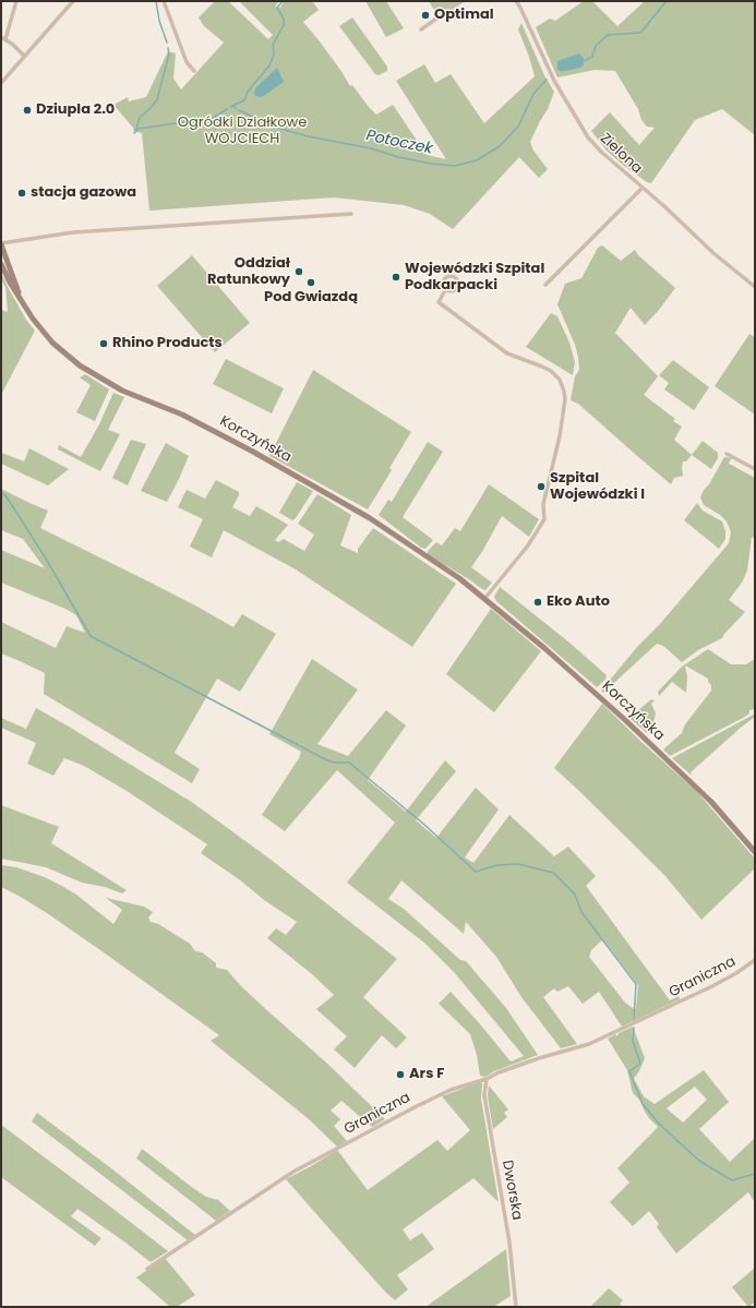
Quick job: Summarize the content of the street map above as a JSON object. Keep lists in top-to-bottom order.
{
  "streets": {
    "main road": ["Korczyńska"],
    "street": ["Zielona", "Graniczna", "Dworska"]
  },
  "crossings": [
    ["Graniczna", "Dworska"]
  ],
  "water": ["Potoczek"],
  "parks": ["Ogródki Działkowe WOJCIECH"],
  "places": [
    "Optimal",
    "Dziupla 2.0",
    "stacja gazowa",
    "Oddział Ratunkowy",
    "Wojewódzki Szpital Podkarpacki",
    "Pod Gwiazdą",
    "Rhino Products",
    "Szpital Wojewódzki I",
    "Eko Auto",
    "Ars F"
  ]
}
